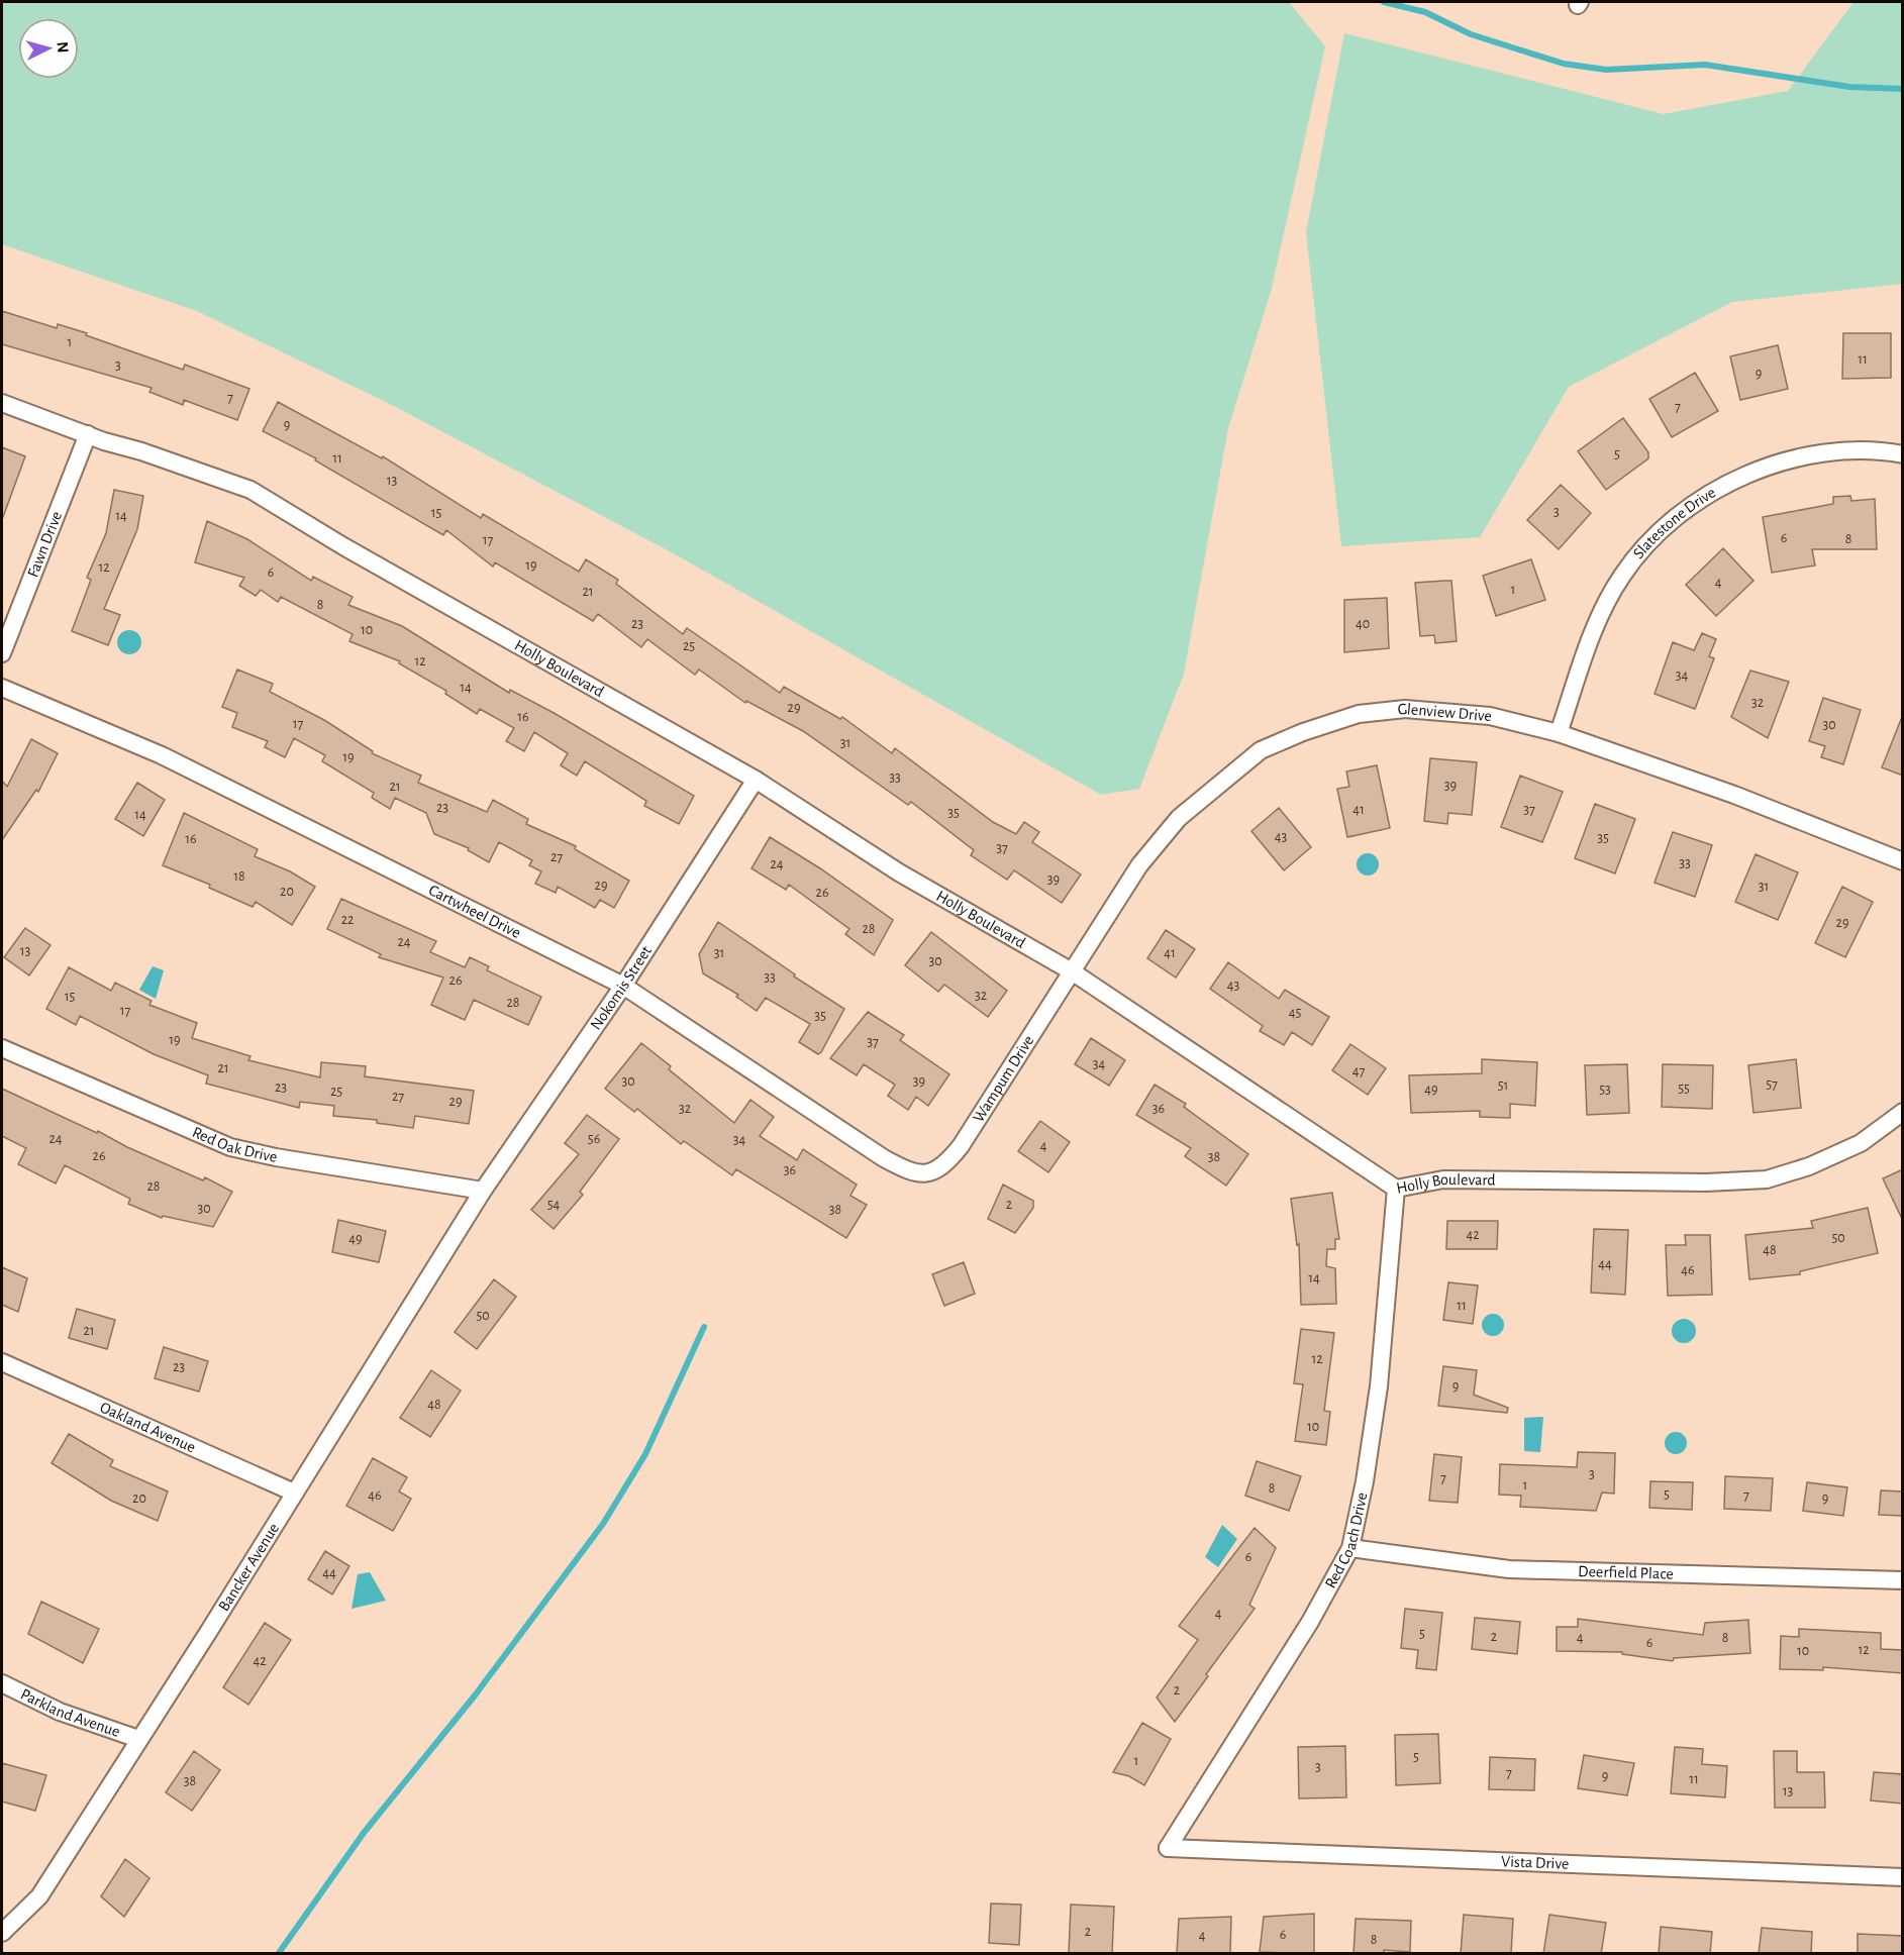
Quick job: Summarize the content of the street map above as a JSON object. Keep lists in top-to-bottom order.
{
  "streets": {
    "street": [
      "Slatestone Drive",
      "Fawn Drive",
      "Holly Boulevard",
      "Glenview Drive",
      "Cartwheel Drive",
      "Nokomis Street",
      "Wampum Drive",
      "Red Oak Drive",
      "Oakland Avenue",
      "Red Coach Drive",
      "Bancker Avenue",
      "Deerfield Place",
      "Parkland Avenue",
      "Vista Drive"
    ]
  },
  "crossings": [
    ["Slatestone Drive", "Glenview Drive"],
    ["Fawn Drive", "Holly Boulevard"],
    ["Holly Boulevard", "Glenview Drive"],
    ["Holly Boulevard", "Nokomis Street"],
    ["Holly Boulevard", "Wampum Drive"],
    ["Holly Boulevard", "Red Coach Drive"],
    ["Glenview Drive", "Wampum Drive"],
    ["Cartwheel Drive", "Nokomis Street"],
    ["Cartwheel Drive", "Wampum Drive"],
    ["Nokomis Street", "Red Oak Drive"],
    ["Nokomis Street", "Bancker Avenue"],
    ["Red Oak Drive", "Bancker Avenue"],
    ["Oakland Avenue", "Bancker Avenue"],
    ["Red Coach Drive", "Deerfield Place"],
    ["Red Coach Drive", "Vista Drive"],
    ["Bancker Avenue", "Parkland Avenue"]
  ],
  "house_numbers": [
    "1",
    "11",
    "3",
    "9",
    "7",
    "7",
    "9",
    "5",
    "11",
    "13",
    "3",
    "15",
    "14",
    "6",
    "8",
    "17",
    "19",
    "12",
    "6",
    "4",
    "1",
    "21",
    "8",
    "23",
    "40",
    "10",
    "25",
    "12",
    "34",
    "14",
    "32",
    "29",
    "16",
    "17",
    "30",
    "31",
    "19",
    "33",
    "39",
    "21",
    "23",
    "41",
    "37",
    "35",
    "14",
    "43",
    "35",
    "16",
    "37",
    "27",
    "33",
    "24",
    "18",
    "39",
    "29",
    "31",
    "20",
    "26",
    "22",
    "29",
    "28",
    "24",
    "13",
    "31",
    "41",
    "30",
    "33",
    "26",
    "43",
    "32",
    "15",
    "28",
    "17",
    "45",
    "35",
    "19",
    "37",
    "34",
    "21",
    "47",
    "30",
    "39",
    "57",
    "51",
    "23",
    "55",
    "49",
    "53",
    "25",
    "27",
    "29",
    "32",
    "36",
    "24",
    "56",
    "34",
    "4",
    "26",
    "38",
    "36",
    "28",
    "54",
    "2",
    "30",
    "38",
    "42",
    "50",
    "49",
    "48",
    "44",
    "46",
    "14",
    "11",
    "50",
    "21",
    "12",
    "23",
    "9",
    "48",
    "10",
    "3",
    "7",
    "1",
    "8",
    "5",
    "46",
    "7",
    "20",
    "9",
    "6",
    "44",
    "4",
    "5",
    "2",
    "4",
    "8",
    "6",
    "12",
    "10",
    "42",
    "2",
    "5",
    "1",
    "3",
    "7",
    "9",
    "11",
    "38",
    "13",
    "2",
    "6",
    "4",
    "8"
  ],
  "north": "right"
}
